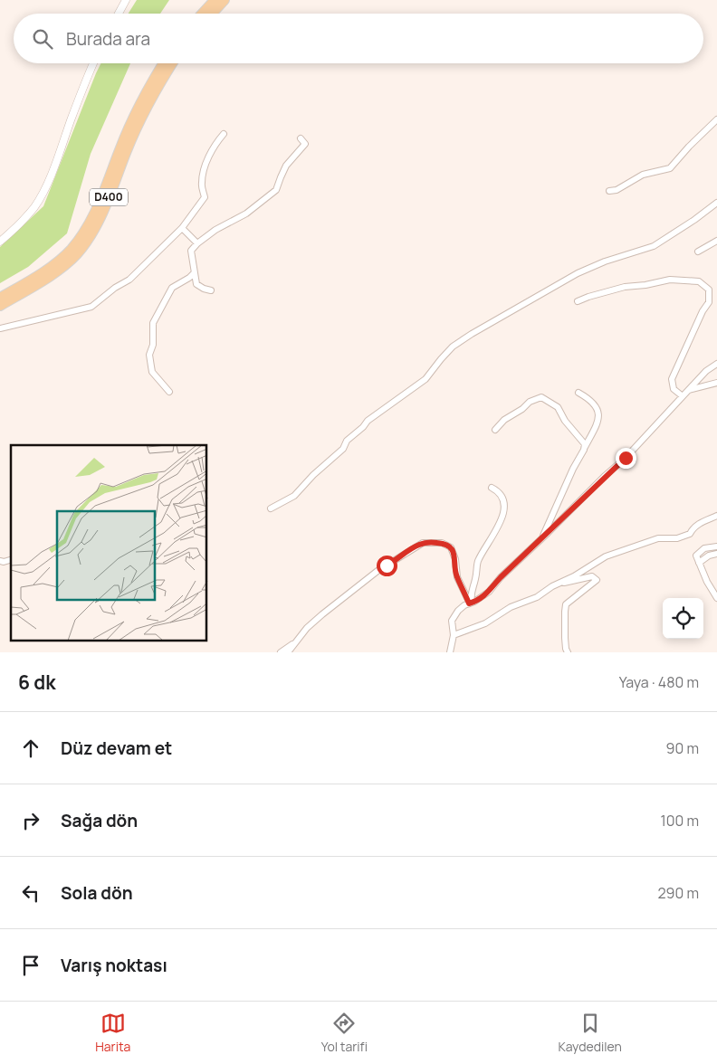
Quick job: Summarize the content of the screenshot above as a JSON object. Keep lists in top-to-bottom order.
{
  "streets": {
    "highway": ["D400"]
  },
  "page": {
    "search": "Burada ara",
    "heading": ["6 dk", "Yaya · 480 m"],
    "list": [
      ["Düz devam et", "90 m"],
      ["Sağa dön", "100 m"],
      ["Sola dön", "290 m"],
      "Varış noktası"
    ],
    "nav": ["Harita", "Yol tarifi", "Kaydedilen"]
  }
}
